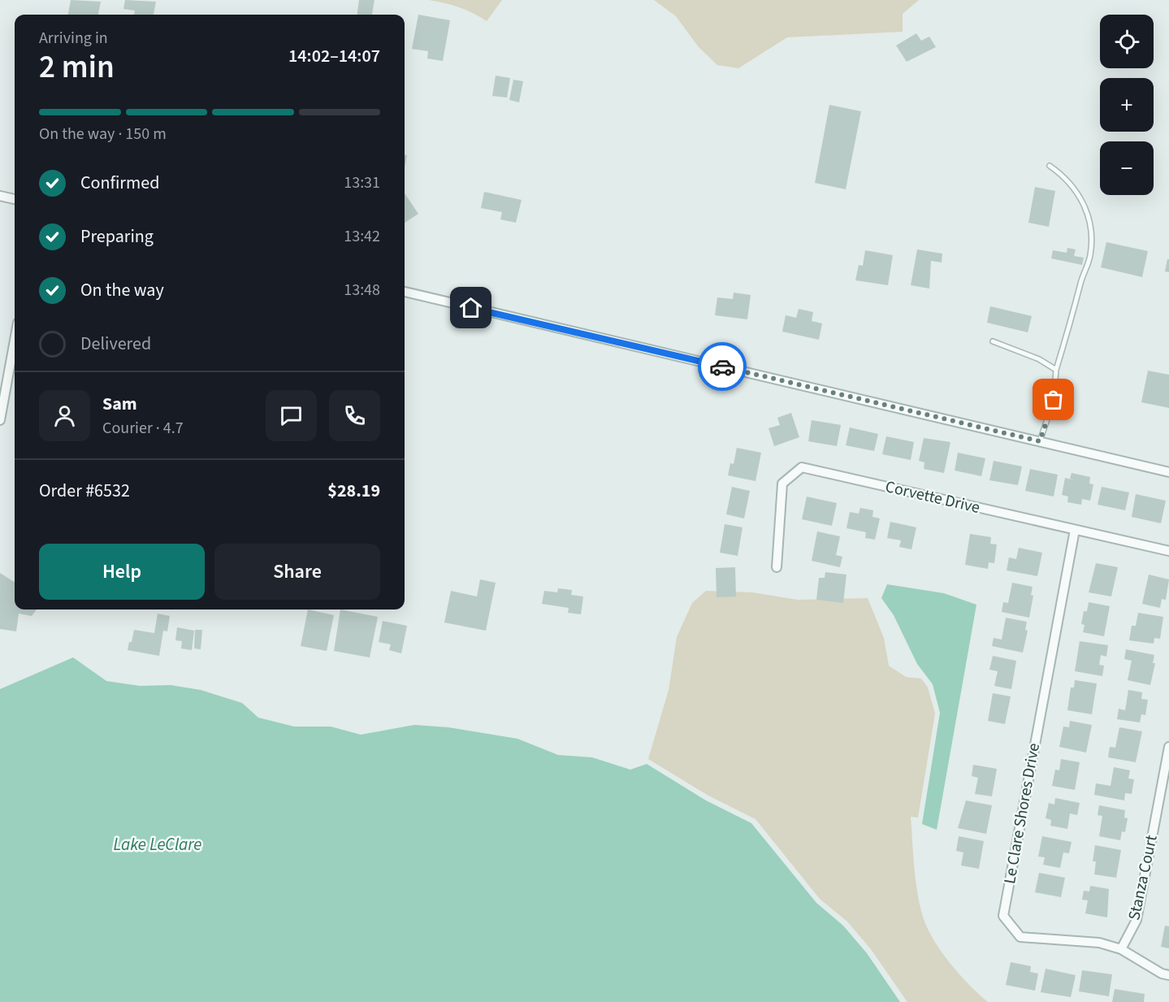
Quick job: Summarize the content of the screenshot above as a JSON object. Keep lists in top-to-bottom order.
{
  "streets": {
    "street": ["Corvette Drive", "Le Clare Shores Drive", "Stanza Court"]
  },
  "crossings": [
    ["Corvette Drive", "Le Clare Shores Drive"],
    ["Le Clare Shores Drive", "Stanza Court"]
  ],
  "water": ["Lake LeClare"],
  "page": {
    "map_buttons": ["+", "−"],
    "heading": ["2 min", "Arriving in", "14:02–14:07"],
    "panel": [
      "Sam",
      "Courier · 4.7",
      "Order #6532",
      "$28.19"
    ],
    "bar": "On the way · 150 m",
    "list": [
      ["Confirmed", "13:31"],
      ["Preparing", "13:42"],
      ["On the way", "13:48"],
      "Delivered"
    ],
    "buttons": ["Help", "Share"]
  }
}
